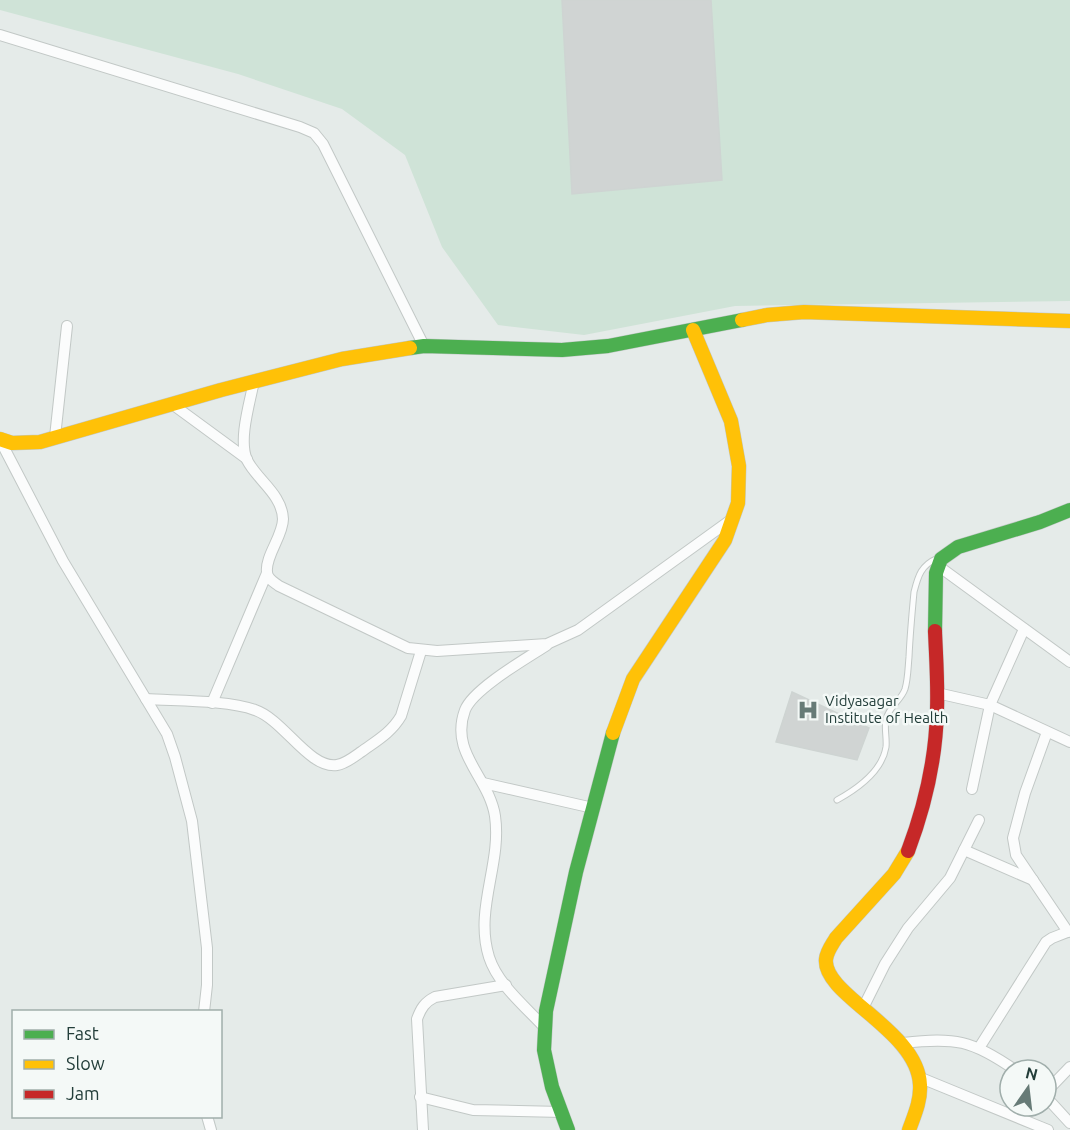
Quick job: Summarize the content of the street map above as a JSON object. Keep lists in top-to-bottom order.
{
  "places": {
    "hospital": ["Vidyasagar Institute of Health"]
  },
  "legend": ["Fast", "Slow", "Jam"],
  "north": "top"
}
